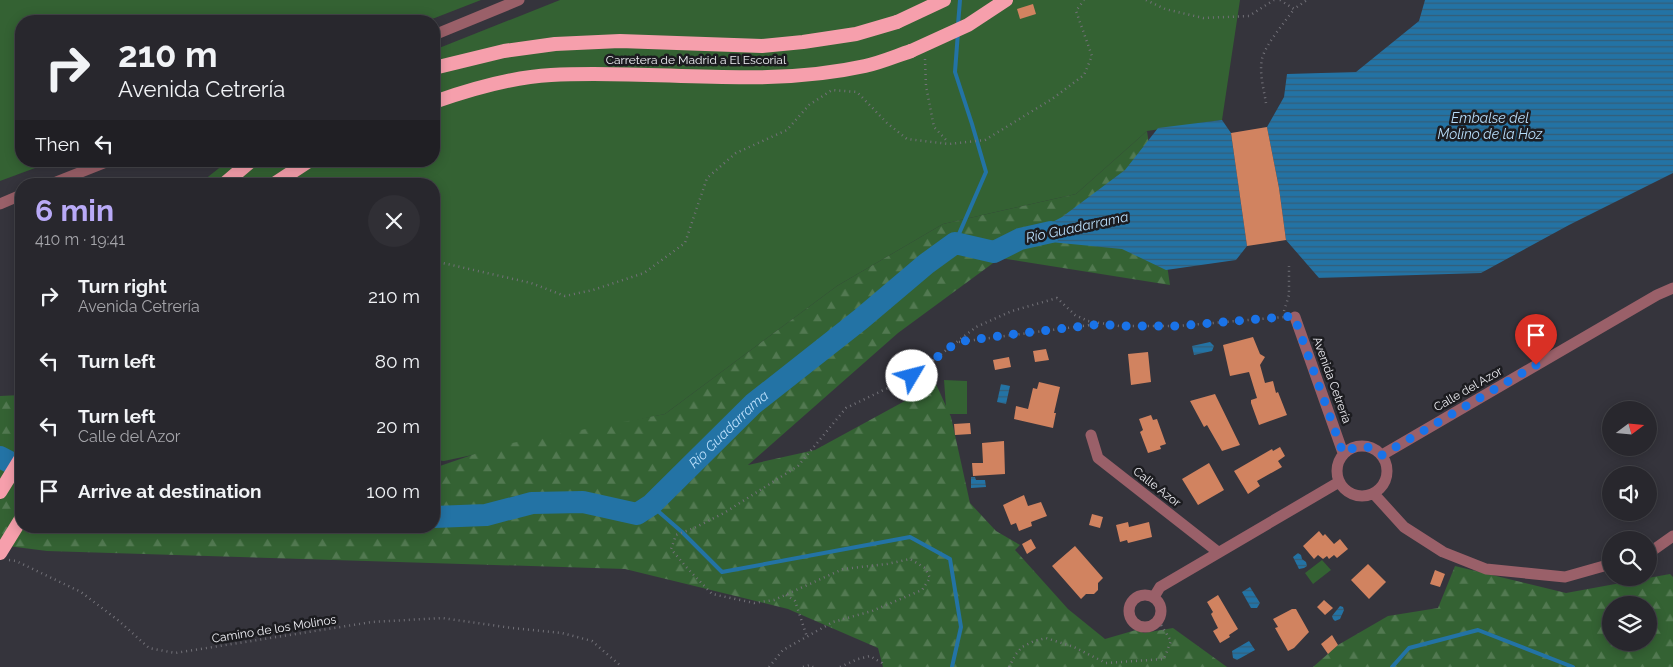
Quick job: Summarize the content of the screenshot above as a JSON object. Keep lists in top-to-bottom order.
{
  "streets": {
    "highway": ["Carretera de Madrid a El Escorial"],
    "street": ["Avenida Cetrería", "Calle del Azor", "Calle Azor"],
    "path": ["Camino de los Molinos"]
  },
  "crossings": [
    ["Avenida Cetrería", "Calle del Azor"]
  ],
  "water": ["Embalse del Molino de la Hoz", "Río Guadarrama"],
  "north": "right",
  "page": {
    "turn": ["210 m", "Avenida Cetrería"],
    "then": "Then",
    "heading": ["6 min", "410 m · 19:41"],
    "list": [
      {
        "name": "Turn right",
        "note": "Avenida Cetrería",
        "value": "210 m"
      },
      {
        "name": "Turn left",
        "value": "80 m"
      },
      {
        "name": "Turn left",
        "note": "Calle del Azor",
        "value": "20 m"
      },
      {
        "name": "Arrive at destination",
        "value": "100 m"
      }
    ]
  }
}
